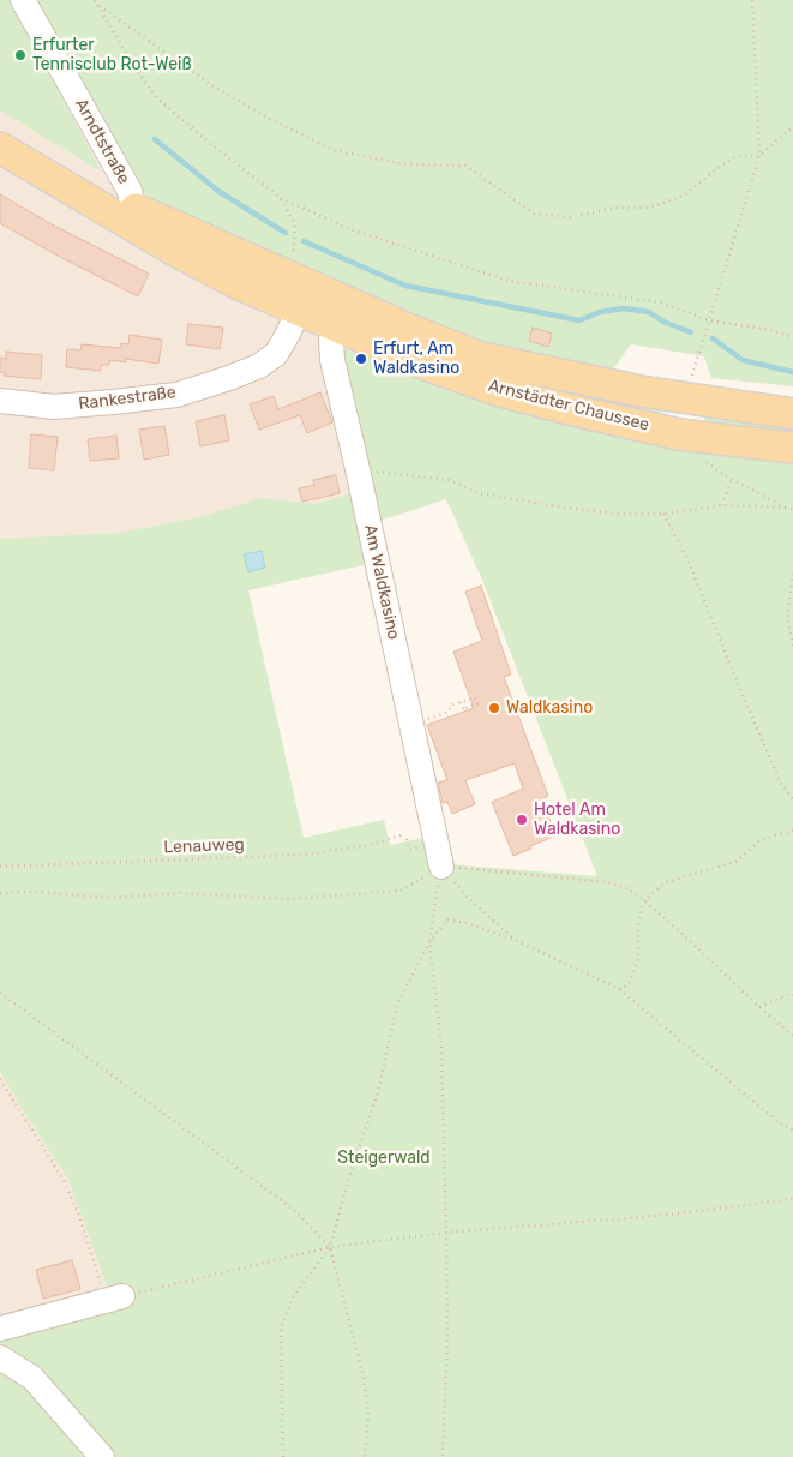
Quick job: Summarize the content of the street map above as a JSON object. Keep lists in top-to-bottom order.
{
  "streets": {
    "main road": ["Arnstädter Chaussee"],
    "street": ["Arndtstraße", "Rankestraße", "Am Waldkasino"],
    "path": ["Lenauweg"]
  },
  "crossings": [
    ["Arndtstraße", "Arnstädter Chaussee"],
    ["Rankestraße", "Arnstädter Chaussee"],
    ["Arnstädter Chaussee", "Am Waldkasino"]
  ],
  "parks": ["Steigerwald"],
  "places": [
    "Erfurter Tennisclub Rot-Weiß",
    "Erfurt, Am Waldkasino",
    "Waldkasino",
    "Hotel Am Waldkasino"
  ]
}
